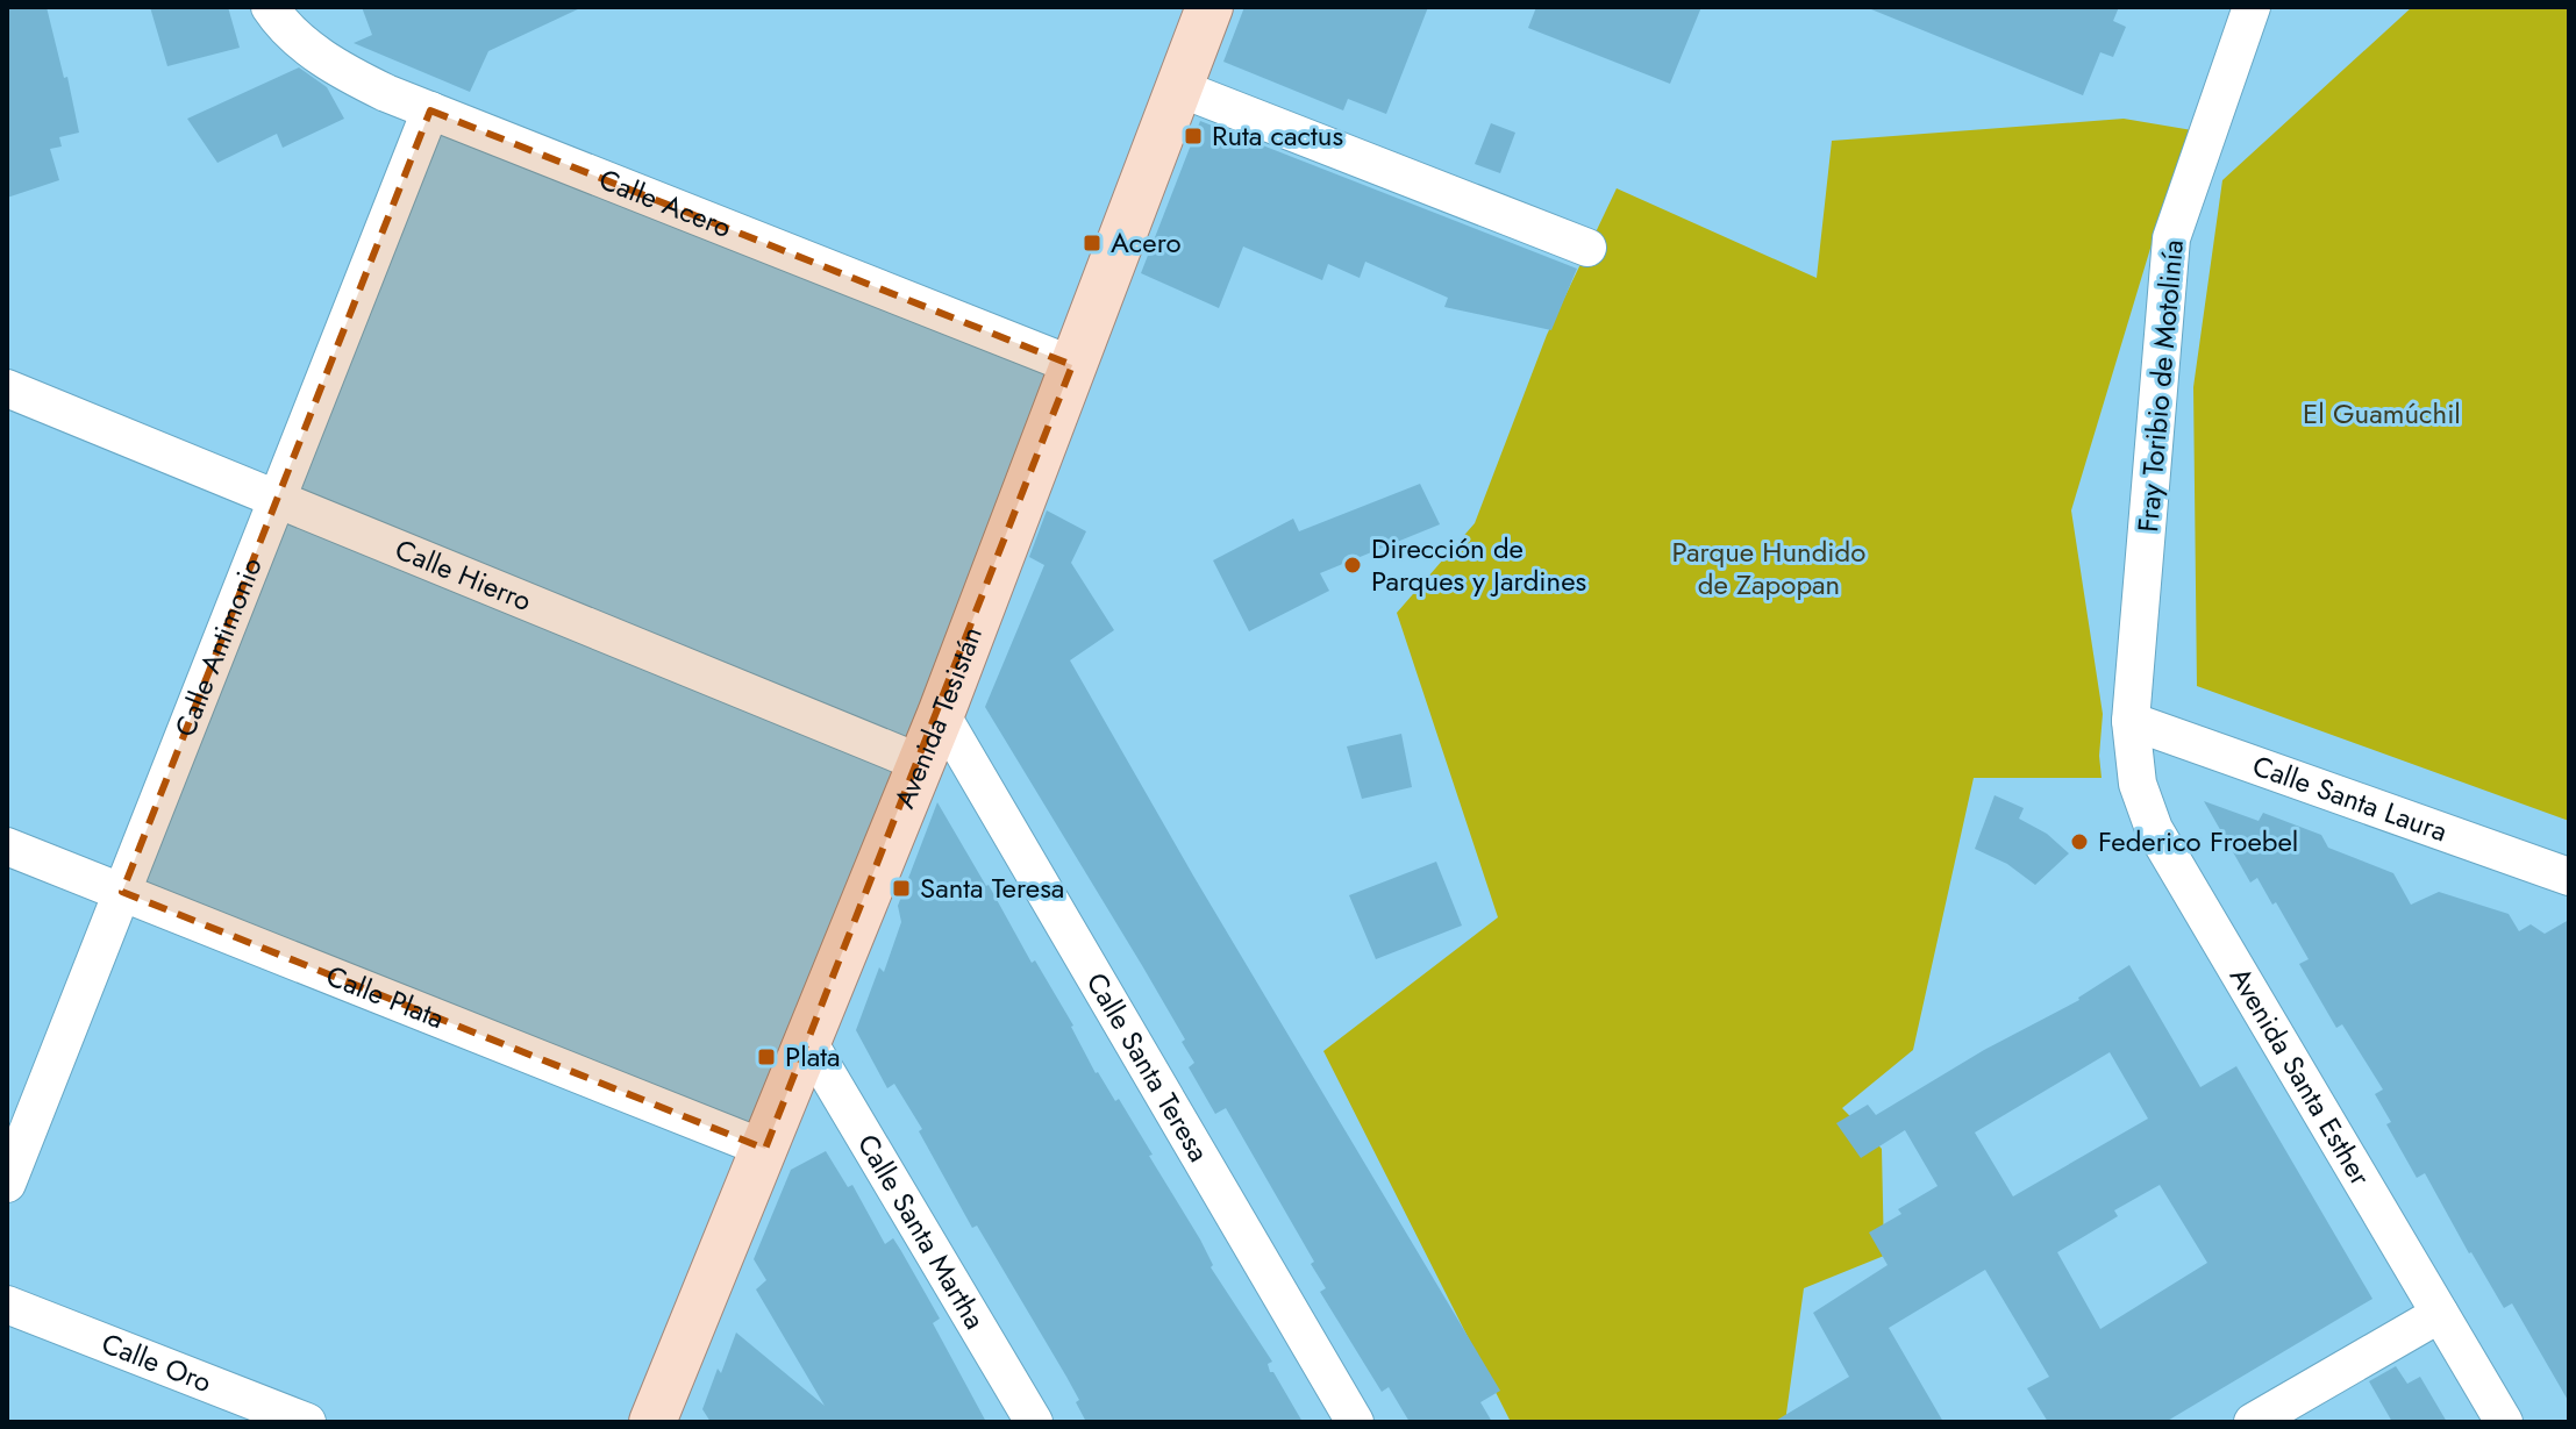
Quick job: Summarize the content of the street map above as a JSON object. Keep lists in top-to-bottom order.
{
  "streets": {
    "main road": ["Avenida Tesistán"],
    "street": [
      "Calle Acero",
      "Fray Toribio de Motolinía",
      "Calle Hierro",
      "Calle Antimonio",
      "Calle Santa Laura",
      "Calle Plata",
      "Calle Santa Teresa",
      "Avenida Santa Esther",
      "Calle Santa Martha",
      "Calle Oro"
    ]
  },
  "crossings": [
    ["Calle Acero", "Calle Antimonio"],
    ["Calle Acero", "Avenida Tesistán"],
    ["Fray Toribio de Motolinía", "Calle Santa Laura"],
    ["Fray Toribio de Motolinía", "Avenida Santa Esther"],
    ["Calle Hierro", "Calle Antimonio"],
    ["Calle Hierro", "Avenida Tesistán"],
    ["Calle Antimonio", "Calle Plata"],
    ["Avenida Tesistán", "Calle Plata"],
    ["Avenida Tesistán", "Calle Santa Teresa"],
    ["Avenida Tesistán", "Calle Santa Martha"],
    ["Calle Santa Laura", "Avenida Santa Esther"]
  ],
  "parks": ["El Guamúchil", "Parque Hundido de Zapopan"],
  "places": {
    "transit": [
      "Ruta cactus",
      "Acero",
      "Santa Teresa",
      "Plata"
    ],
    "other": ["Dirección de Parques y Jardines", "Federico Froebel"]
  }
}
